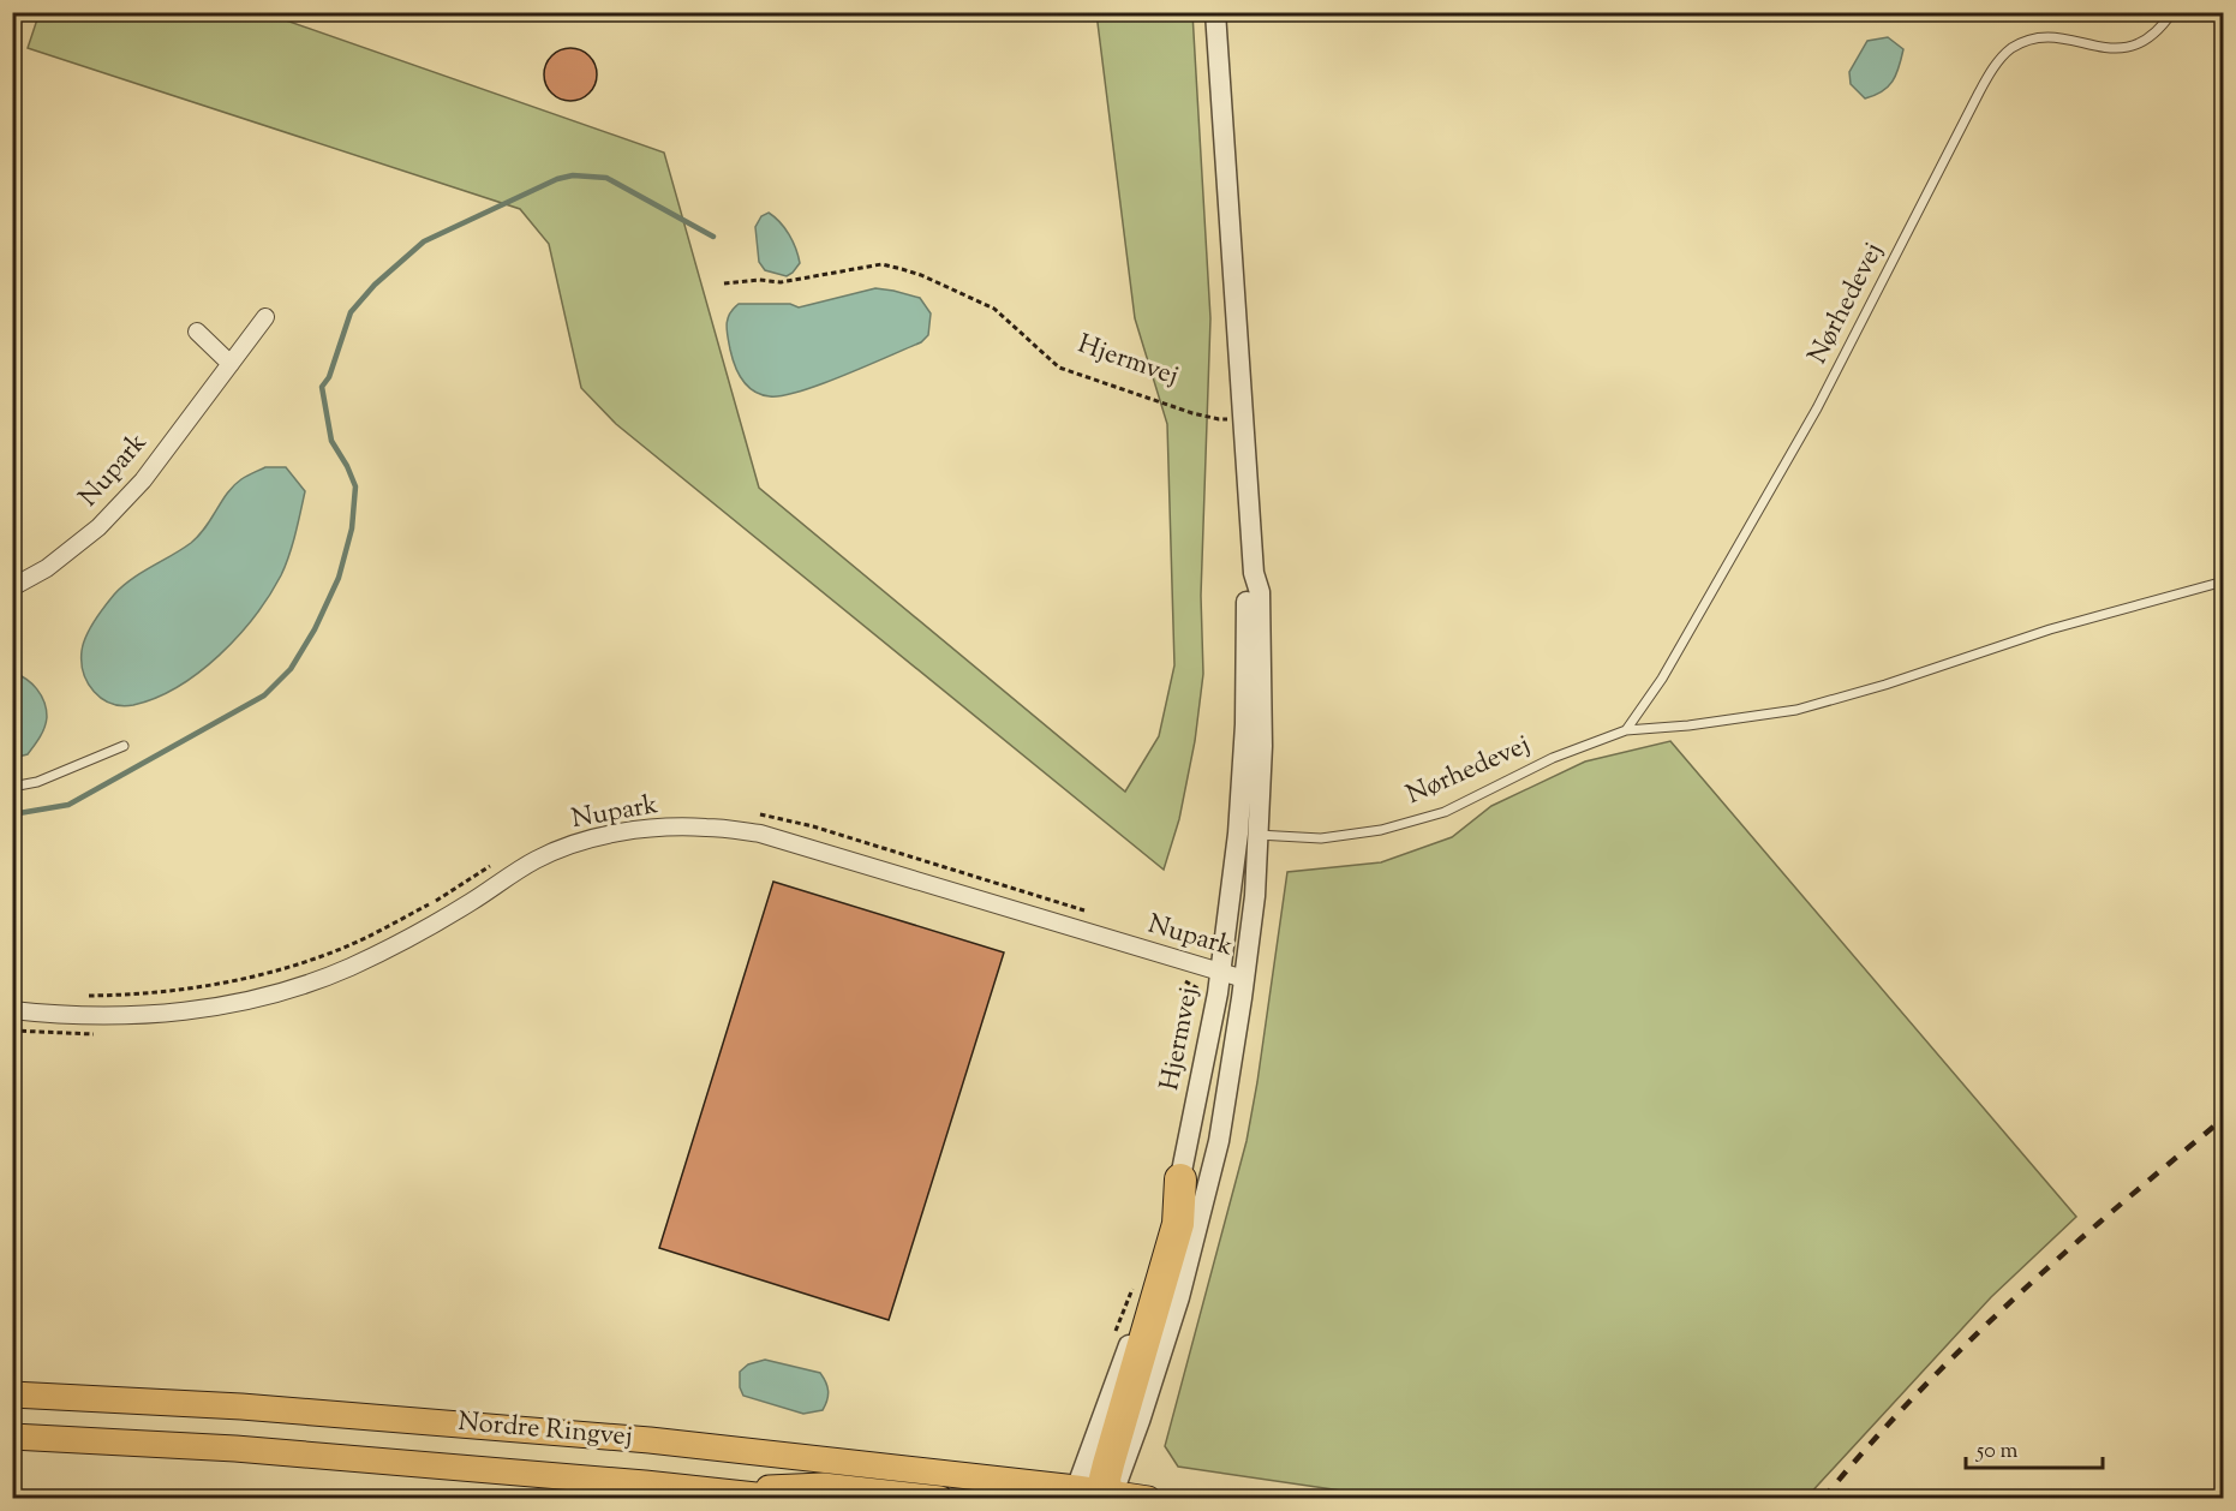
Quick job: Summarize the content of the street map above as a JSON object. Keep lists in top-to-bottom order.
{
  "streets": {
    "main road": ["Nordre Ringvej"],
    "street": ["Hjermvej", "Nupark"],
    "lane": ["Nørhedevej"]
  },
  "crossings": [
    ["Nørhedevej", "Hjermvej"],
    ["Hjermvej", "Nupark"],
    ["Hjermvej", "Nordre Ringvej"]
  ],
  "scale_bar": "50 m"
}
